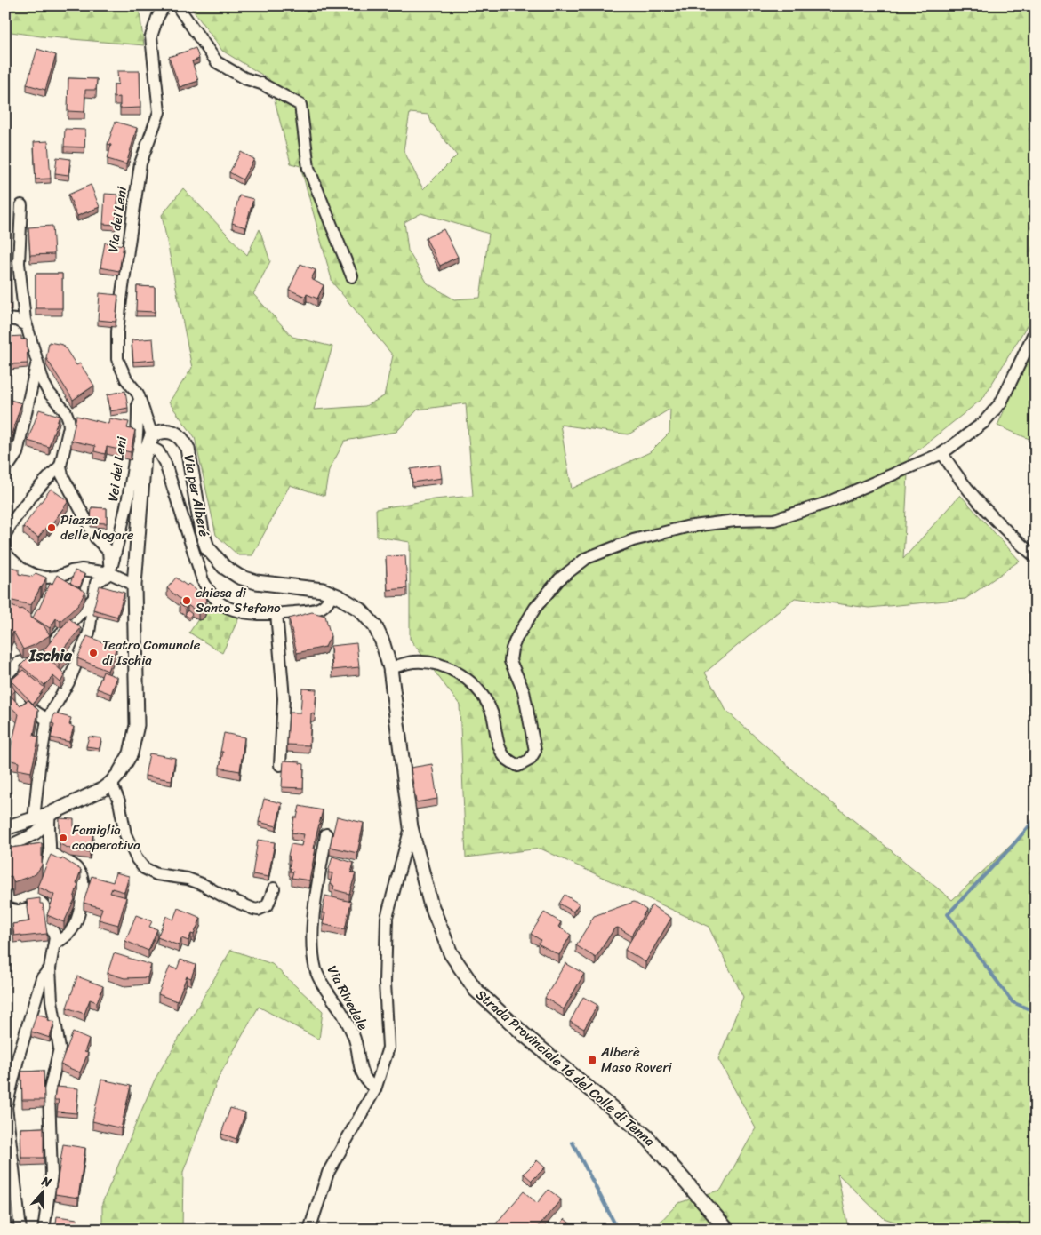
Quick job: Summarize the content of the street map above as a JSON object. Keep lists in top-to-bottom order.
{
  "streets": {
    "street": [
      "Via dei Leni",
      "Vei dei Leni",
      "Via per Alberé",
      "Via Rivedele",
      "Strada Provinciale 16 del Colle di Tenna"
    ]
  },
  "crossings": [
    ["Via dei Leni", "Vei dei Leni"],
    ["Via dei Leni", "Via per Alberé"],
    ["Via per Alberé", "Strada Provinciale 16 del Colle di Tenna"],
    ["Via Rivedele", "Strada Provinciale 16 del Colle di Tenna"]
  ],
  "districts": ["Ischia"],
  "places": {
    "other": [
      "Piazza delle Nogare",
      "chiesa di Santo Stefano",
      "Teatro Comunale di Ischia",
      "Famiglia cooperativa"
    ],
    "transit": ["Alberè Maso Roveri"]
  },
  "north": "top"
}
